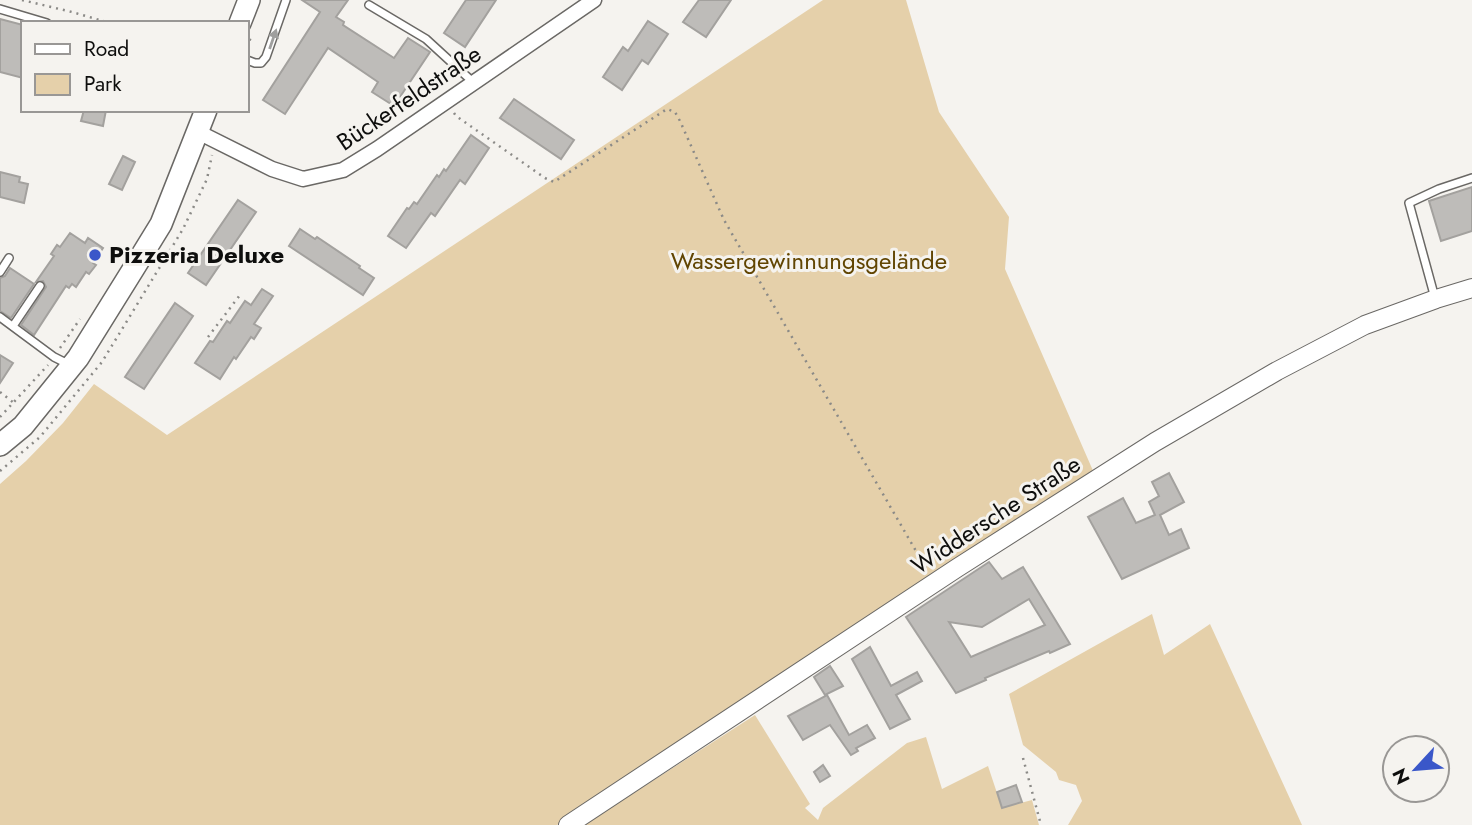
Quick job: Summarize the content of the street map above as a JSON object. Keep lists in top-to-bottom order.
{
  "streets": {
    "street": ["Bückerfeldstraße", "Widdersche Straße"]
  },
  "parks": ["Wassergewinnungsgelände"],
  "places": ["Pizzeria Deluxe"],
  "legend": ["Road", "Park"],
  "north": "bottom left"
}
